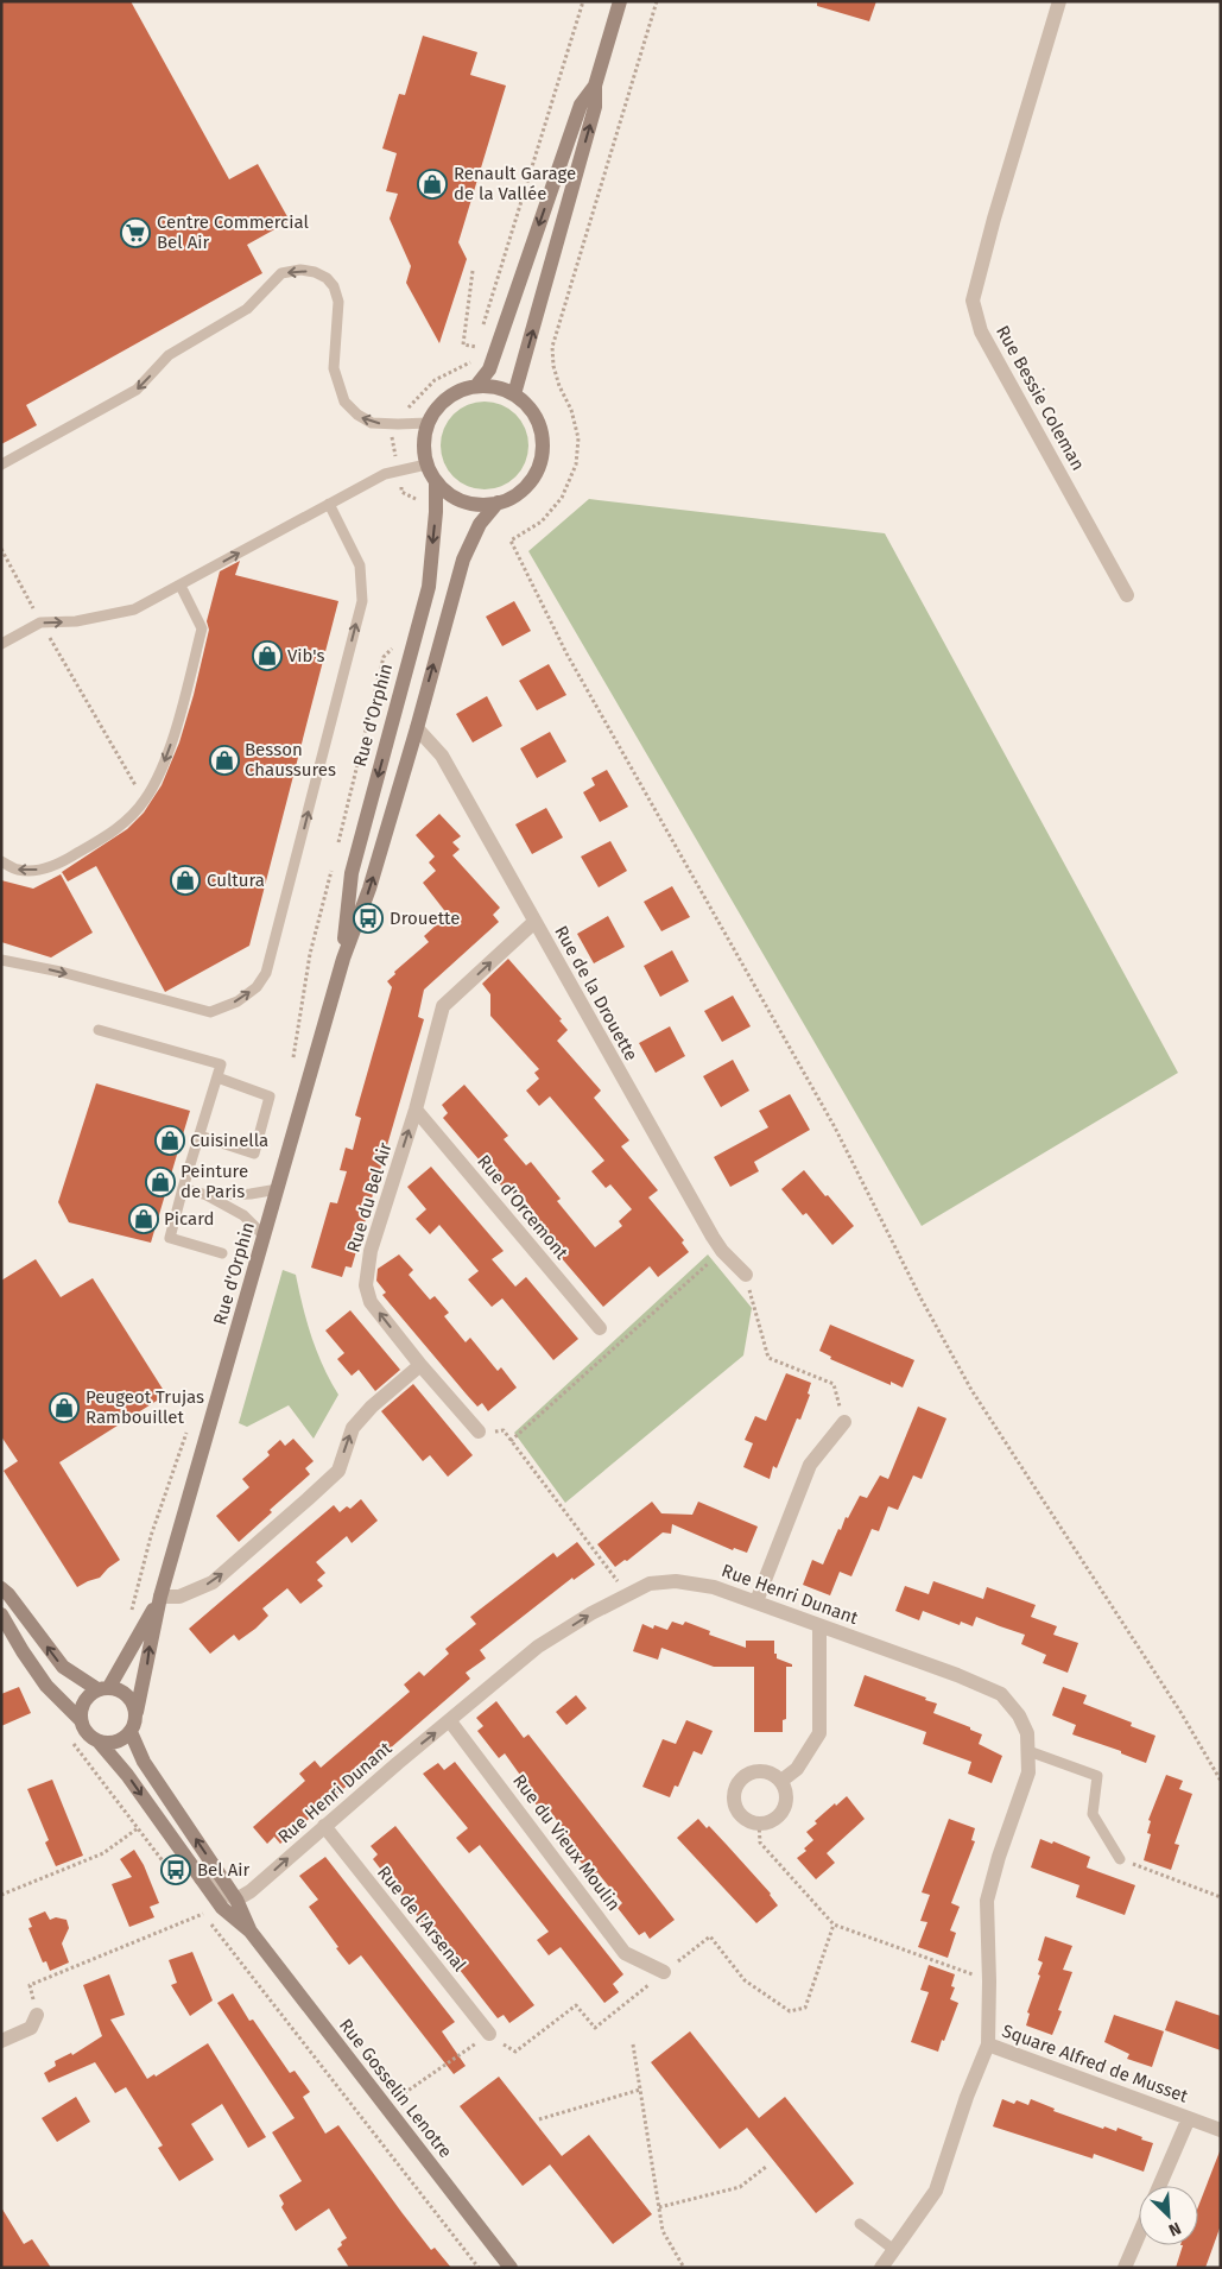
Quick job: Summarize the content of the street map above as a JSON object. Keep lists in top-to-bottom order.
{
  "streets": {
    "main road": ["Rue d'Orphin", "Rue Gosselin Lenotre"],
    "street": [
      "Rue Bessie Coleman",
      "Rue de la Drouette",
      "Rue du Bel Air",
      "Rue d'Orcemont",
      "Rue Henri Dunant",
      "Rue du Vieux Moulin",
      "Rue de l'Arsenal",
      "Square Alfred de Musset"
    ]
  },
  "crossings": [
    ["Rue d'Orphin", "Rue de la Drouette"],
    ["Rue d'Orphin", "Rue Gosselin Lenotre"],
    ["Rue de la Drouette", "Rue du Bel Air"],
    ["Rue du Bel Air", "Rue d'Orcemont"],
    ["Rue Henri Dunant", "Rue du Vieux Moulin"],
    ["Rue Henri Dunant", "Rue de l'Arsenal"],
    ["Rue Henri Dunant", "Square Alfred de Musset"],
    ["Rue Henri Dunant", "Rue Gosselin Lenotre"]
  ],
  "one_way": ["Rue du Bel Air", "Rue Henri Dunant"],
  "places": {
    "shop": [
      "Renault Garage de la Vallée",
      "Vib's",
      "Besson Chaussures",
      "Cultura",
      "Cuisinella",
      "Peinture de Paris",
      "Picard",
      "Peugeot Trujas Rambouillet"
    ],
    "supermarket": ["Centre Commercial Bel Air"],
    "bus stop": ["Drouette", "Bel Air"]
  },
  "north": "bottom right"
}
